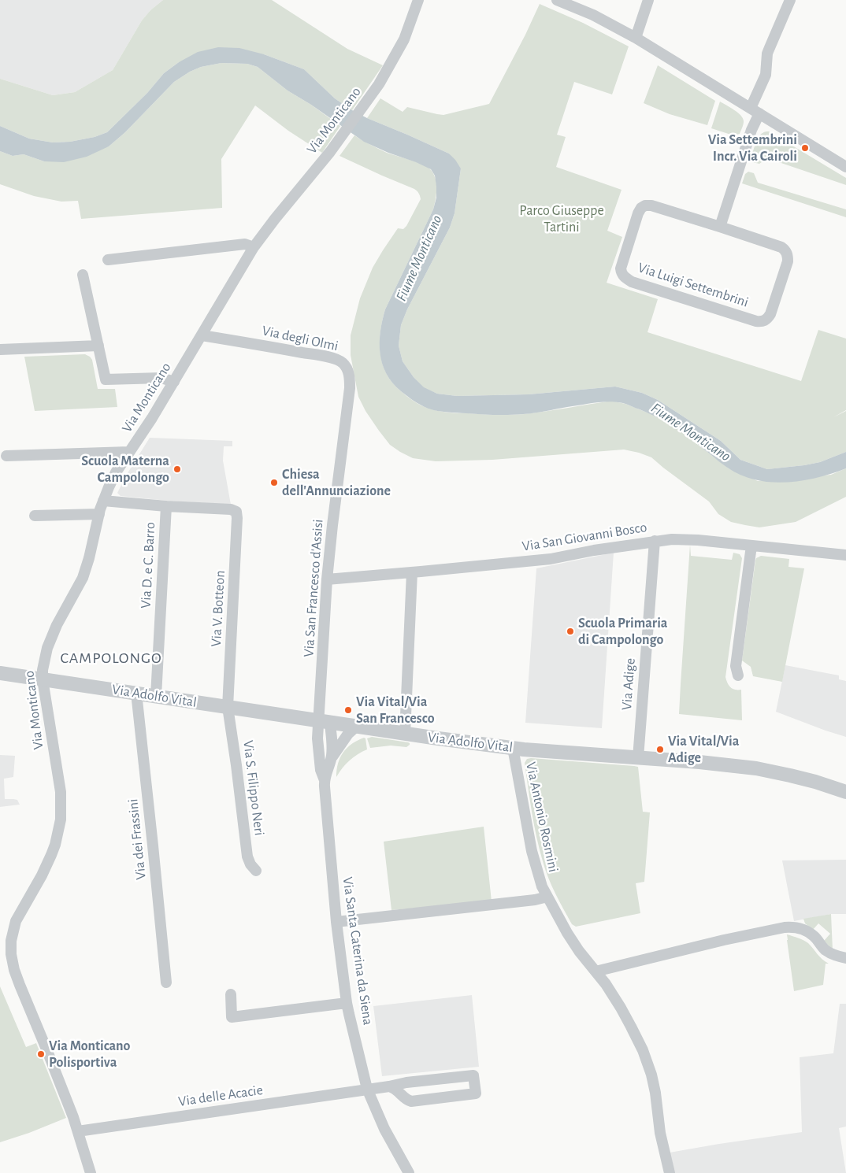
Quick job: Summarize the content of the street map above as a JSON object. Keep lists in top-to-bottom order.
{
  "streets": {
    "street": [
      "Via Monticano",
      "Via Luigi Settembrini",
      "Via degli Olmi",
      "Via San Giovanni Bosco",
      "Via D. e C. Barro",
      "Via San Francesco d'Assisi",
      "Via V. Botteon",
      "Via Adige",
      "Via Adolfo Vital",
      "Via S. Filippo Neri",
      "Via Antonio Rosmini",
      "Via dei Frassini",
      "Via Santa Caterina da Siena",
      "Via delle Acacie"
    ]
  },
  "crossings": [
    ["Via Monticano", "Via degli Olmi"],
    ["Via Monticano", "Via Adolfo Vital"],
    ["Via Monticano", "Via delle Acacie"],
    ["Via degli Olmi", "Via San Francesco d'Assisi"],
    ["Via San Giovanni Bosco", "Via San Francesco d'Assisi"],
    ["Via San Giovanni Bosco", "Via Adige"],
    ["Via D. e C. Barro", "Via V. Botteon"],
    ["Via D. e C. Barro", "Via Adolfo Vital"],
    ["Via San Francesco d'Assisi", "Via Adolfo Vital"],
    ["Via San Francesco d'Assisi", "Via Santa Caterina da Siena"],
    ["Via V. Botteon", "Via Adolfo Vital"],
    ["Via V. Botteon", "Via S. Filippo Neri"],
    ["Via Adige", "Via Adolfo Vital"],
    ["Via Adolfo Vital", "Via S. Filippo Neri"],
    ["Via Adolfo Vital", "Via Antonio Rosmini"],
    ["Via Adolfo Vital", "Via dei Frassini"],
    ["Via Adolfo Vital", "Via Santa Caterina da Siena"],
    ["Via Santa Caterina da Siena", "Via delle Acacie"]
  ],
  "districts": ["CAMPOLONGO"],
  "water": ["Fiume Monticano"],
  "parks": ["Parco Giuseppe Tartini"],
  "places": [
    "Via Settembrini Incr. Via Cairoli",
    "Scuola Materna Campolongo",
    "Chiesa dell'Annunciazione",
    "Scuola Primaria di Campolongo",
    "Via Vital/Via San Francesco",
    "Via Vital/Via Adige",
    "Via Monticano Polisportiva"
  ]
}
